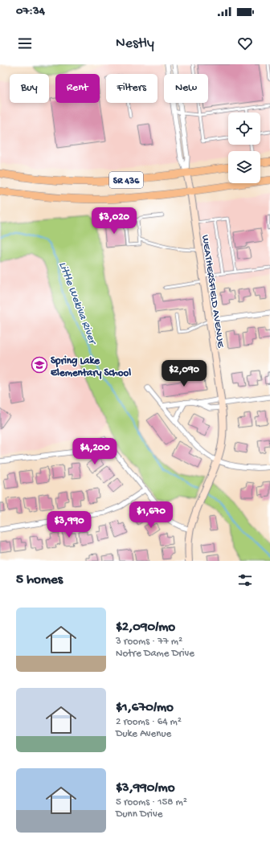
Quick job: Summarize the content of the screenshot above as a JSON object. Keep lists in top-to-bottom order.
{
  "streets": {
    "main road": ["SR 436"],
    "street": ["WEATHERSFIELD AVENUE"]
  },
  "crossings": [
    ["SR 436", "WEATHERSFIELD AVENUE"]
  ],
  "water": ["Little Wekiva River"],
  "places": {
    "school or university": ["Spring Lake Elementary School"]
  },
  "page": {
    "status": "07:34",
    "header": "Nestly",
    "chip": [
      "Buy",
      "Rent",
      "Filters",
      "New"
    ],
    "price": [
      "$3,020",
      "$2,090",
      "$4,200",
      "$1,670",
      "$3,990"
    ],
    "heading": "5 homes",
    "list": [
      {
        "name": "$2,090/mo",
        "note": "3 rooms · 77 m² · Notre Dame Drive"
      },
      {
        "name": "$1,670/mo",
        "note": "2 rooms · 64 m² · Duke Avenue"
      },
      {
        "name": "$3,990/mo",
        "note": "5 rooms · 158 m² · Dunn Drive"
      }
    ]
  }
}
